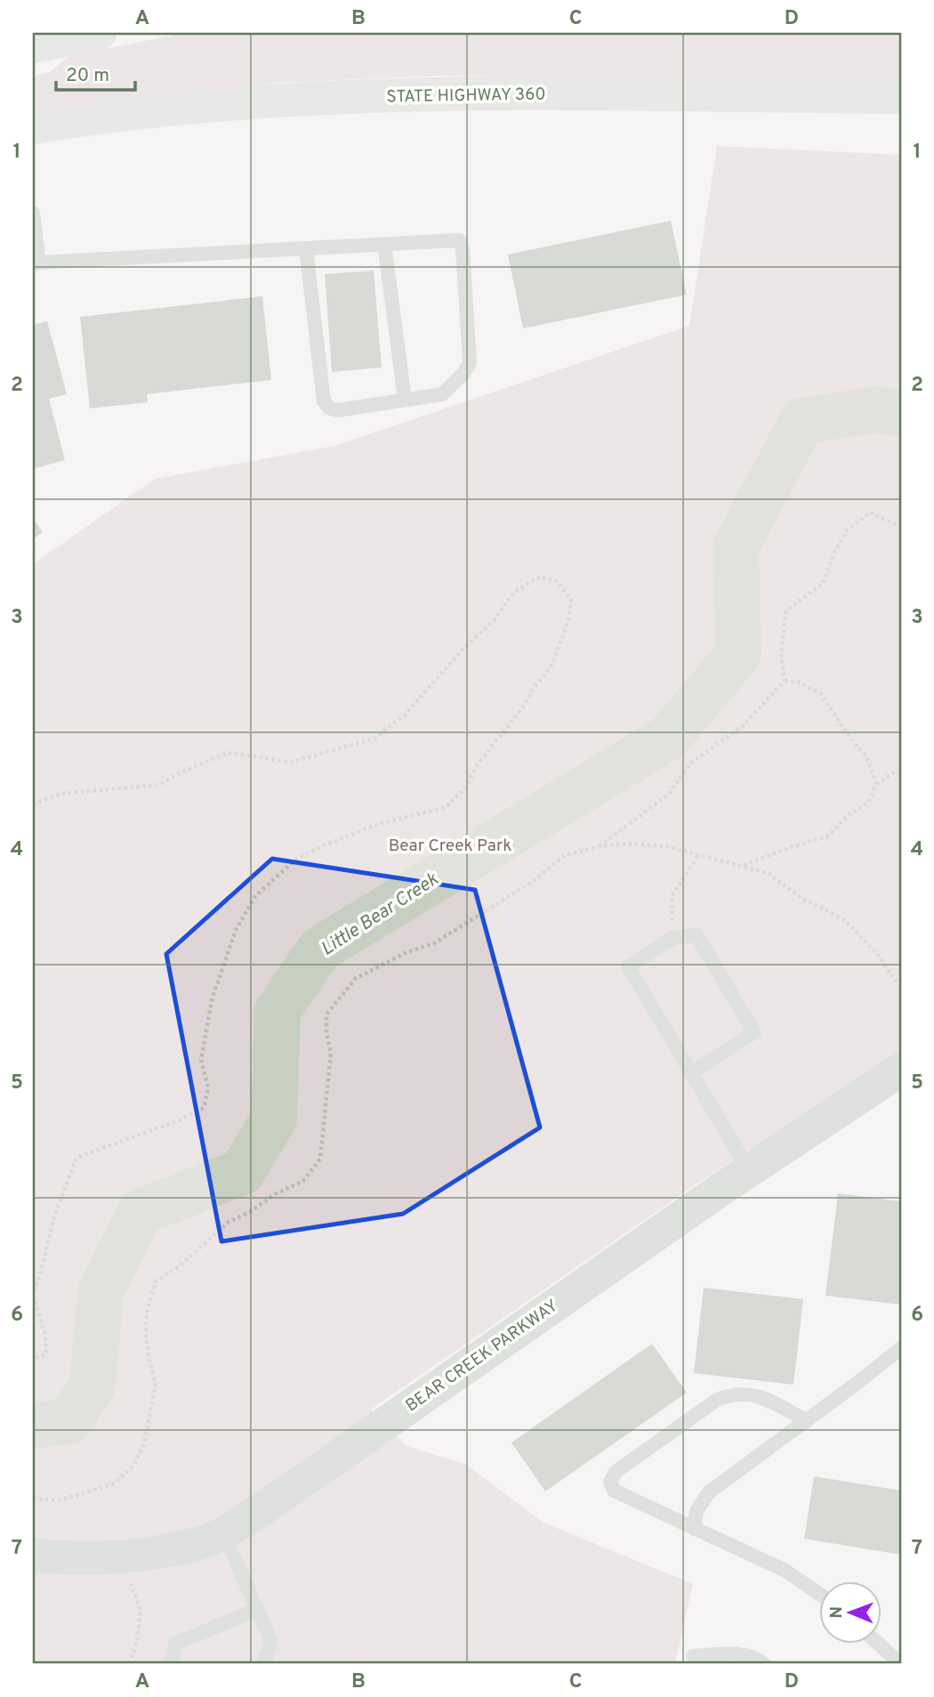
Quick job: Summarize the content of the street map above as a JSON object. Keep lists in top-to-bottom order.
{
  "streets": {
    "main road": ["STATE HIGHWAY 360"],
    "street": ["BEAR CREEK PARKWAY"]
  },
  "water": ["Little Bear Creek"],
  "parks": ["Bear Creek Park"],
  "scale_bar": "20 m",
  "north": "left",
  "grid": {
    "columns": [
      "A",
      "B",
      "C",
      "D"
    ],
    "rows": [
      "1",
      "2",
      "3",
      "4",
      "5",
      "6",
      "7"
    ]
  }
}
